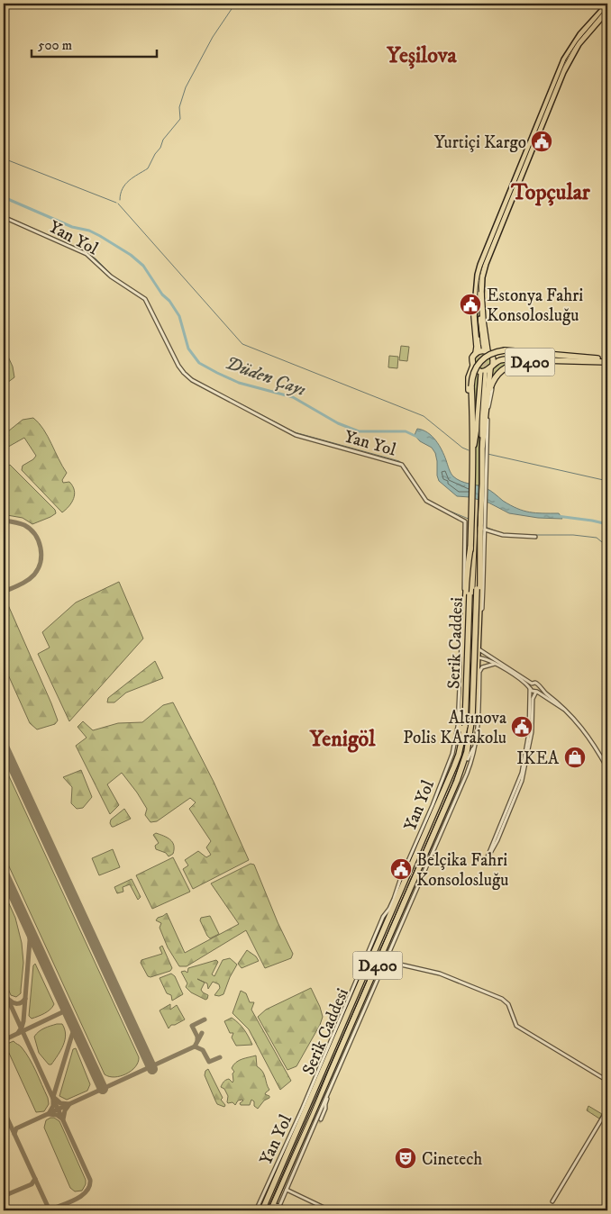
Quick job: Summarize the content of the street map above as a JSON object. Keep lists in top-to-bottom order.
{
  "streets": {
    "highway": ["D400", "Serik Caddesi"],
    "street": ["Yan Yol"]
  },
  "crossings": [
    ["Yan Yol", "Serik Caddesi"],
    ["D400", "Serik Caddesi"]
  ],
  "districts": ["Yeşilova", "Topçular", "Yenigöl"],
  "water": ["Düden Çayı"],
  "places": {
    "public building": [
      "Yurtiçi Kargo",
      "Estonya Fahri Konsolosluğu",
      "Altınova Polis KArakolu",
      "Belçika Fahri Konsolosluğu"
    ],
    "shop": ["IKEA"],
    "theatre": ["Cinetech"]
  },
  "scale_bar": "500 m"
}
